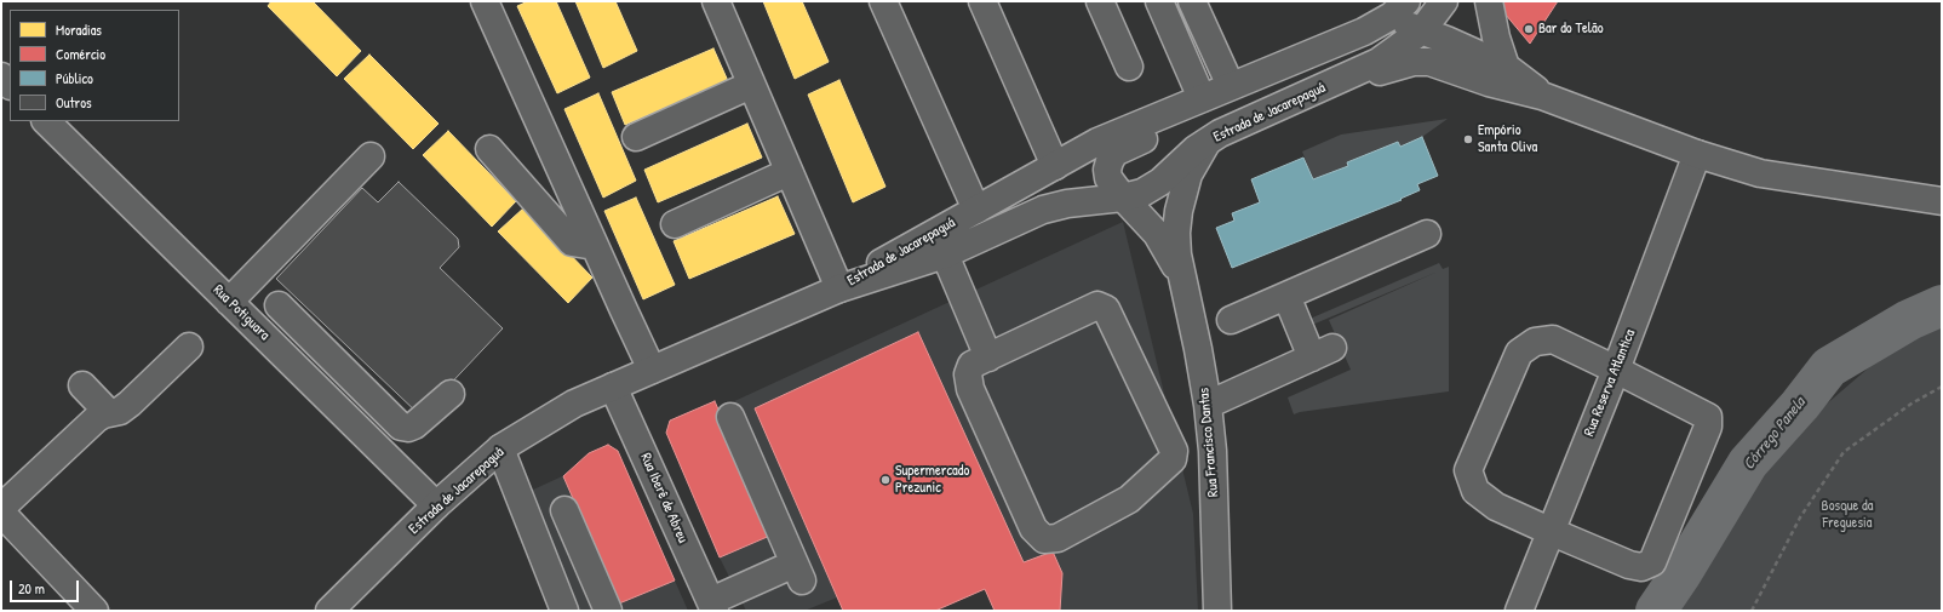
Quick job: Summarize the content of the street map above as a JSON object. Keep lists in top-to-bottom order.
{
  "streets": {
    "street": [
      "Estrada de Jacarepaguá",
      "Rua Potiguara",
      "Rua Reserva Atlantica",
      "Rua Francisco Dantas",
      "Rua Iberê de Abreu"
    ]
  },
  "crossings": [
    ["Estrada de Jacarepaguá", "Rua Potiguara"],
    ["Estrada de Jacarepaguá", "Rua Francisco Dantas"],
    ["Estrada de Jacarepaguá", "Rua Iberê de Abreu"]
  ],
  "water": ["Córrego Panela"],
  "parks": ["Bosque da Freguesia"],
  "places": ["Bar do Telão", "Empório Santa Oliva", "Supermercado Prezunic"],
  "legend": [
    "Moradias",
    "Comércio",
    "Público",
    "Outros"
  ],
  "scale_bar": "20 m"
}
